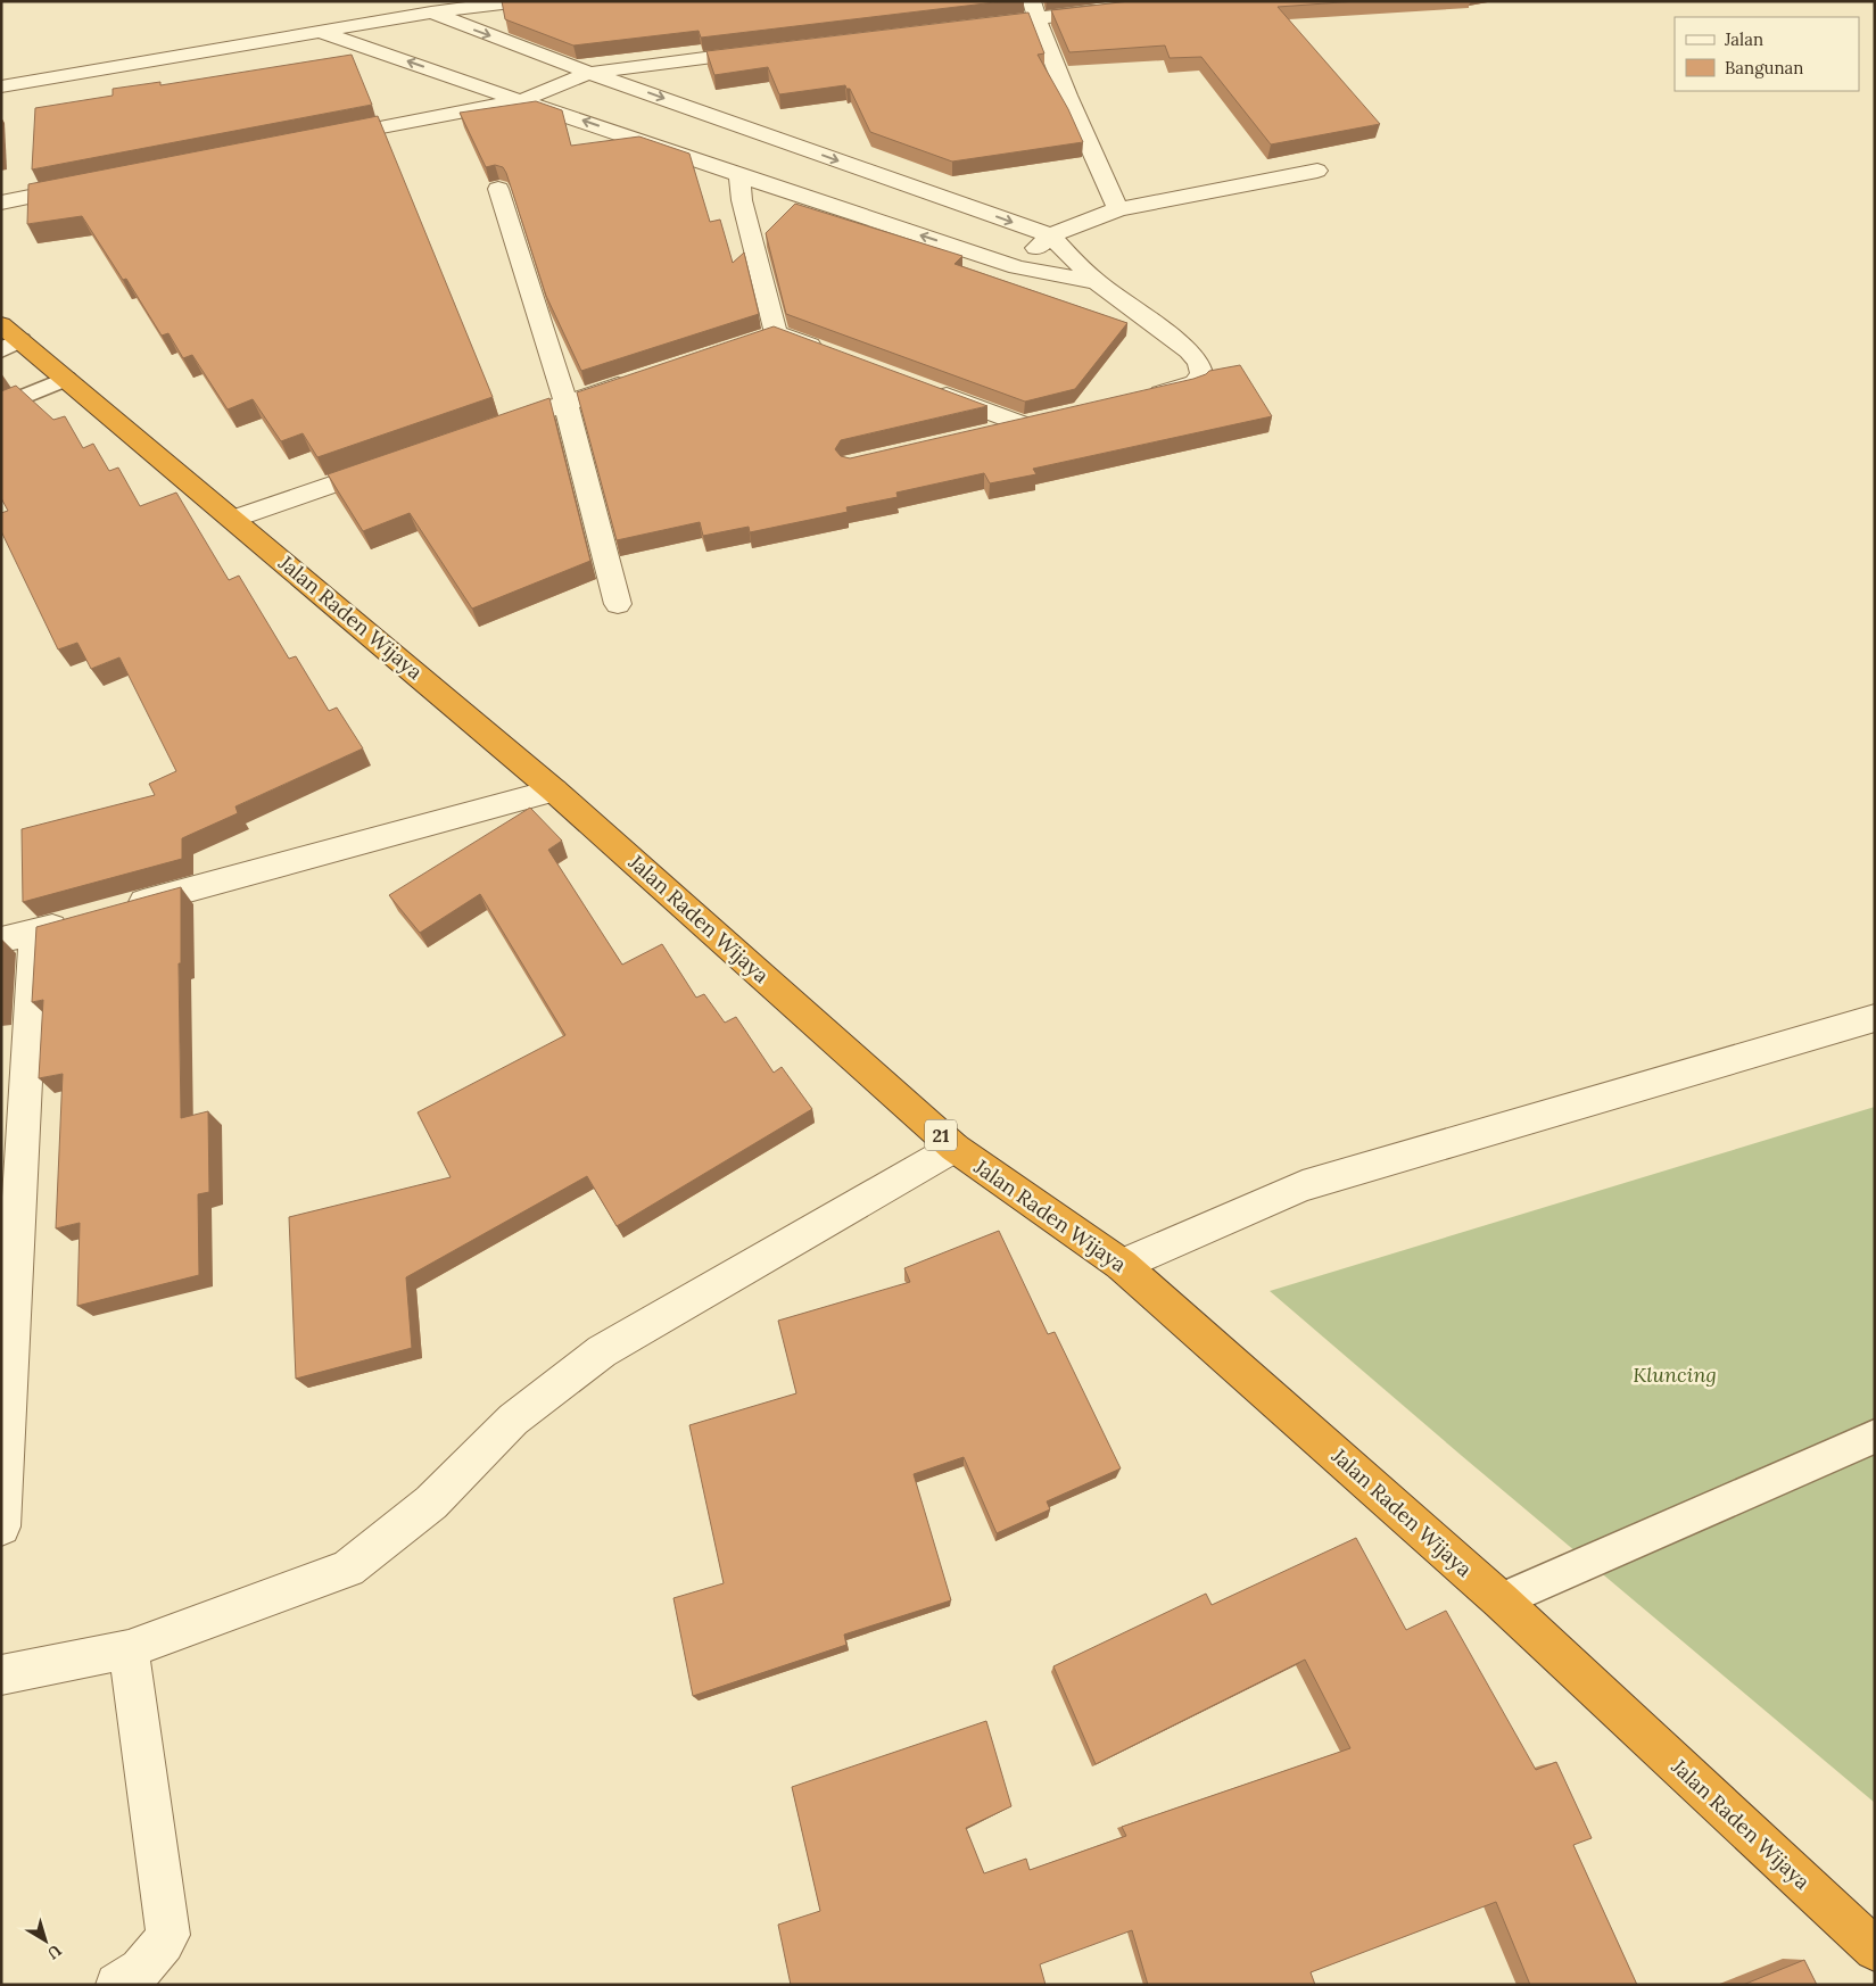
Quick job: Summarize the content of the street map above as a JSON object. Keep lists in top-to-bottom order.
{
  "streets": {
    "highway": ["Jalan Raden Wijaya", "21"]
  },
  "parks": ["Kluncing"],
  "legend": ["Jalan", "Bangunan"],
  "north": "bottom right"
}
